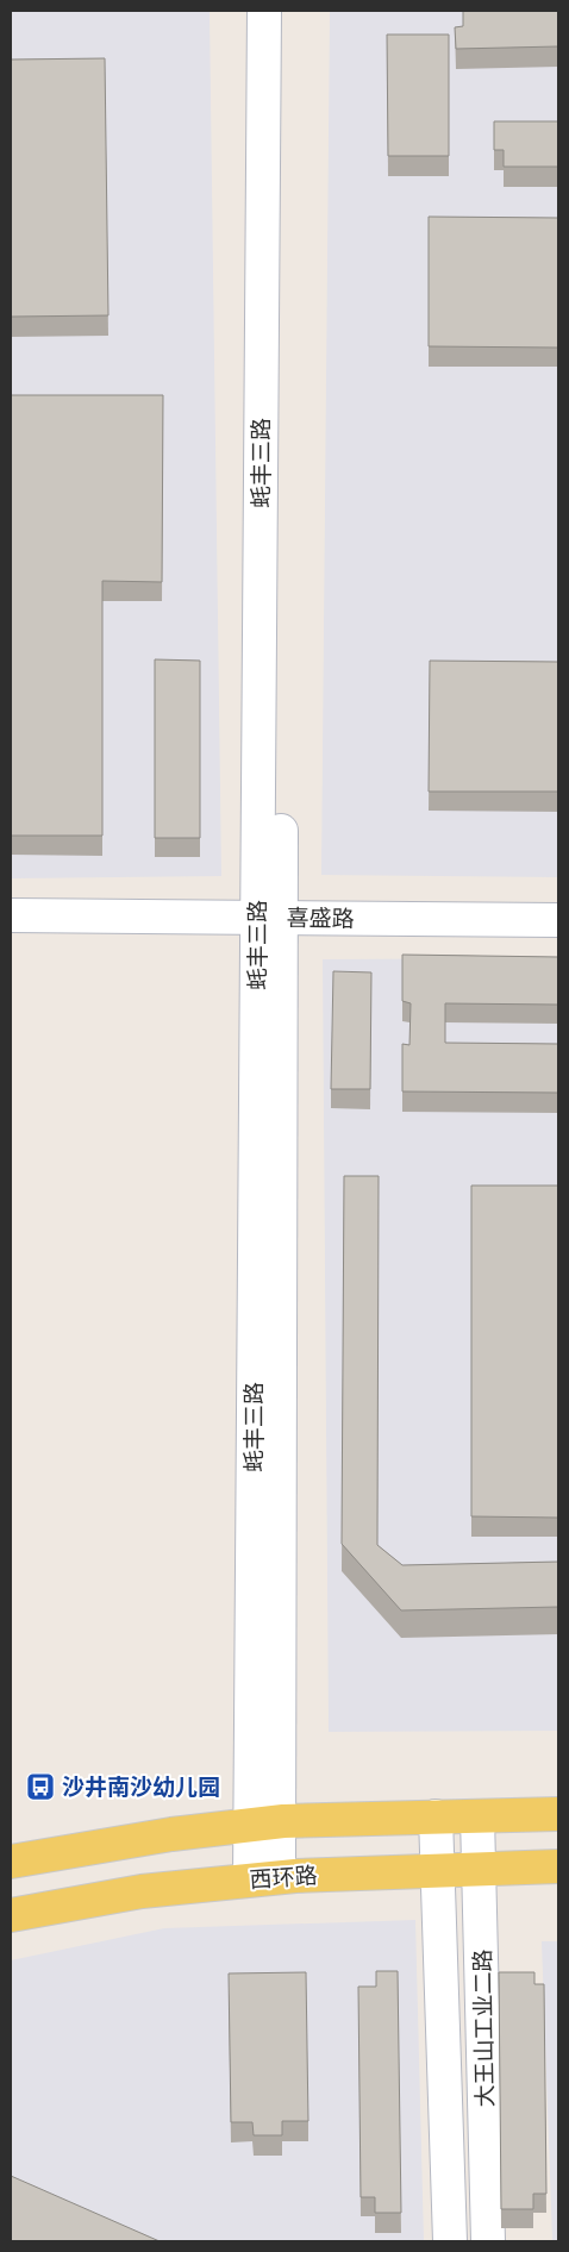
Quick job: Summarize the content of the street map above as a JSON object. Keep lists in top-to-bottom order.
{
  "streets": {
    "main road": ["西环路"],
    "street": ["蚝丰三路", "喜盛路", "大王山工业二路"]
  },
  "crossings": [
    ["蚝丰三路", "喜盛路"],
    ["蚝丰三路", "西环路"],
    ["西环路", "大王山工业二路"]
  ],
  "places": {
    "bus stop": ["沙井南沙幼儿园"]
  }
}
